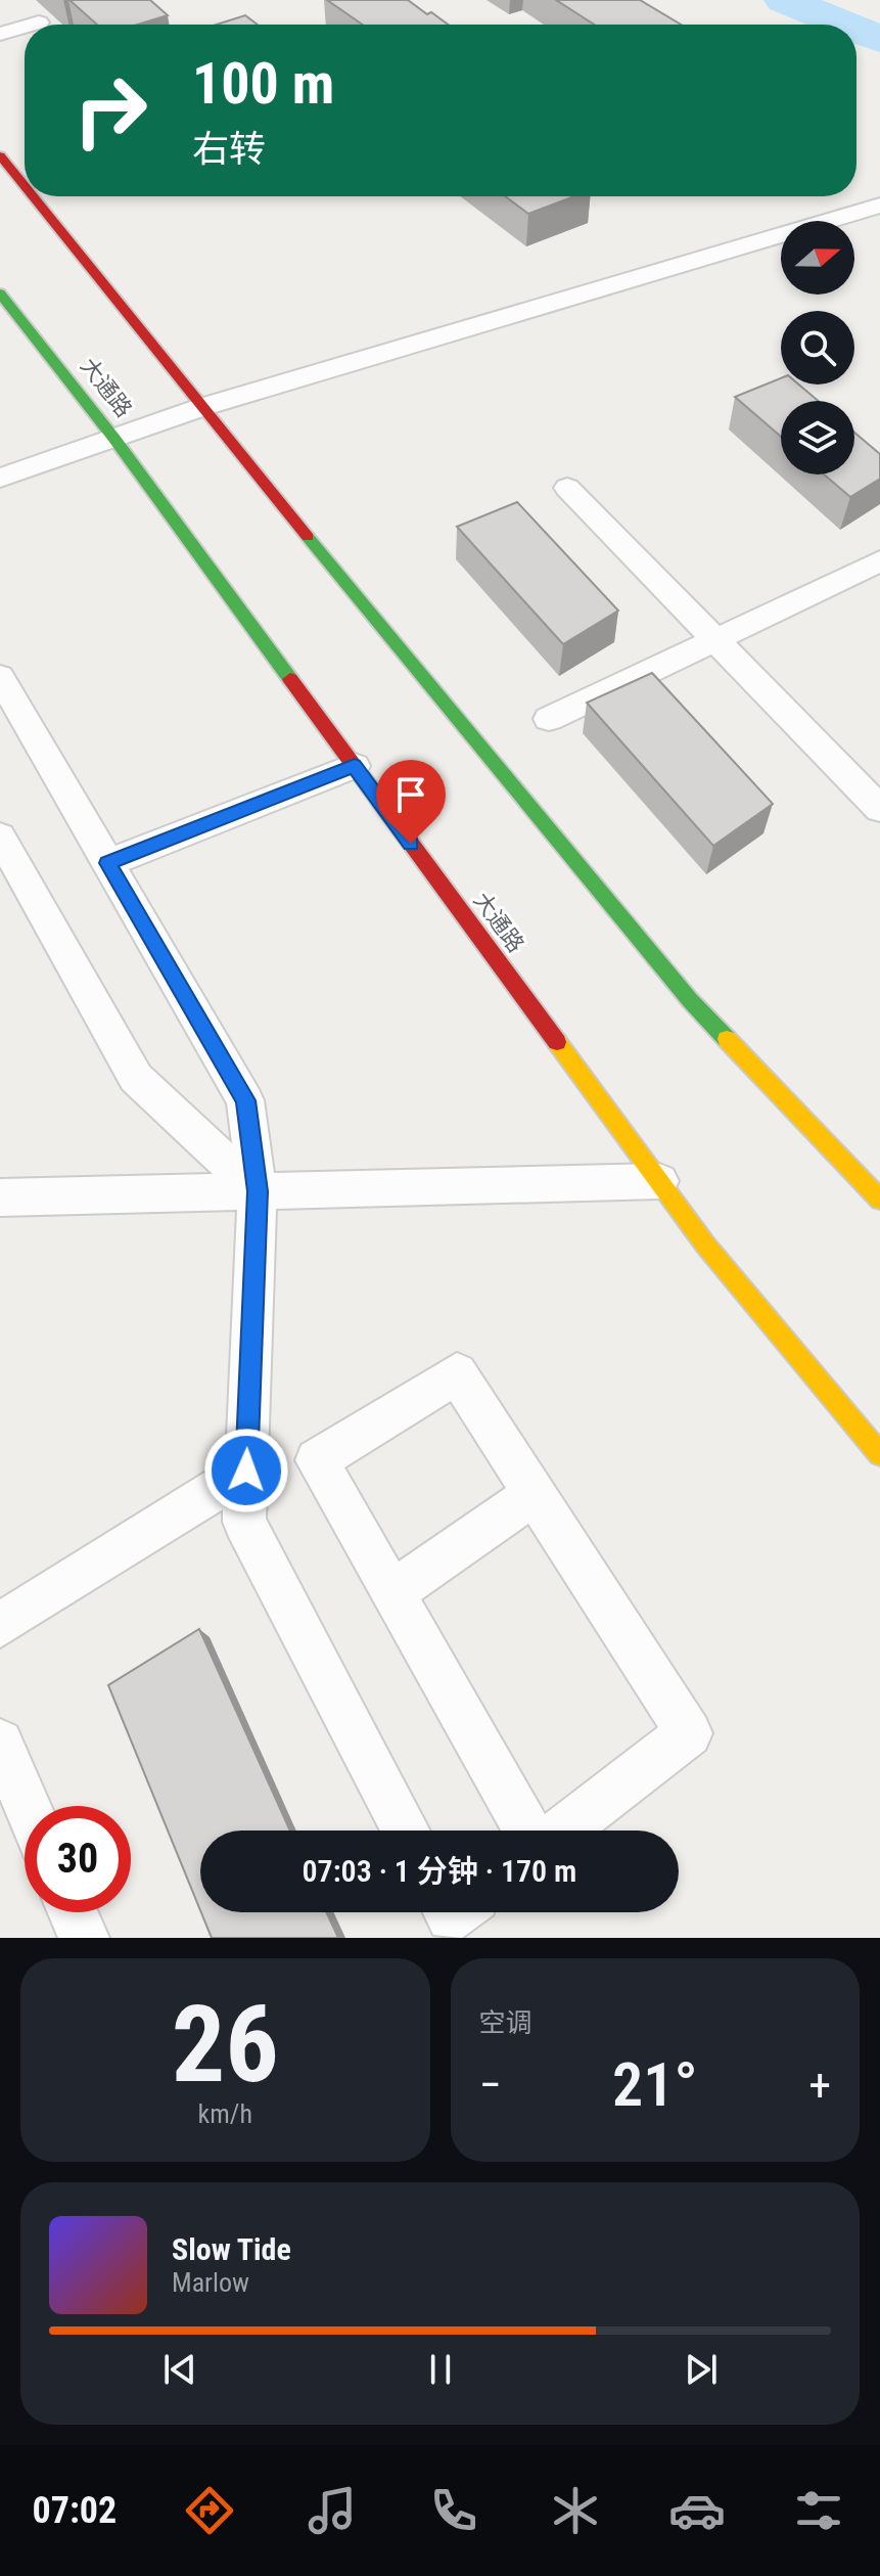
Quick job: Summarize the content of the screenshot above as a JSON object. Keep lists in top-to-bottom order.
{
  "streets": {
    "street": ["大通路"]
  },
  "north": "right",
  "page": {
    "turn": ["100 m", "右转"],
    "limit": "30",
    "trip": "07:03 · 1 分钟 · 170 m",
    "tile": [
      ["26", "km/h"],
      "空调"
    ],
    "heat": ["−", "21°", "+"],
    "song": ["Slow Tide", "Marlow"],
    "tabs": "07:02"
  }
}
